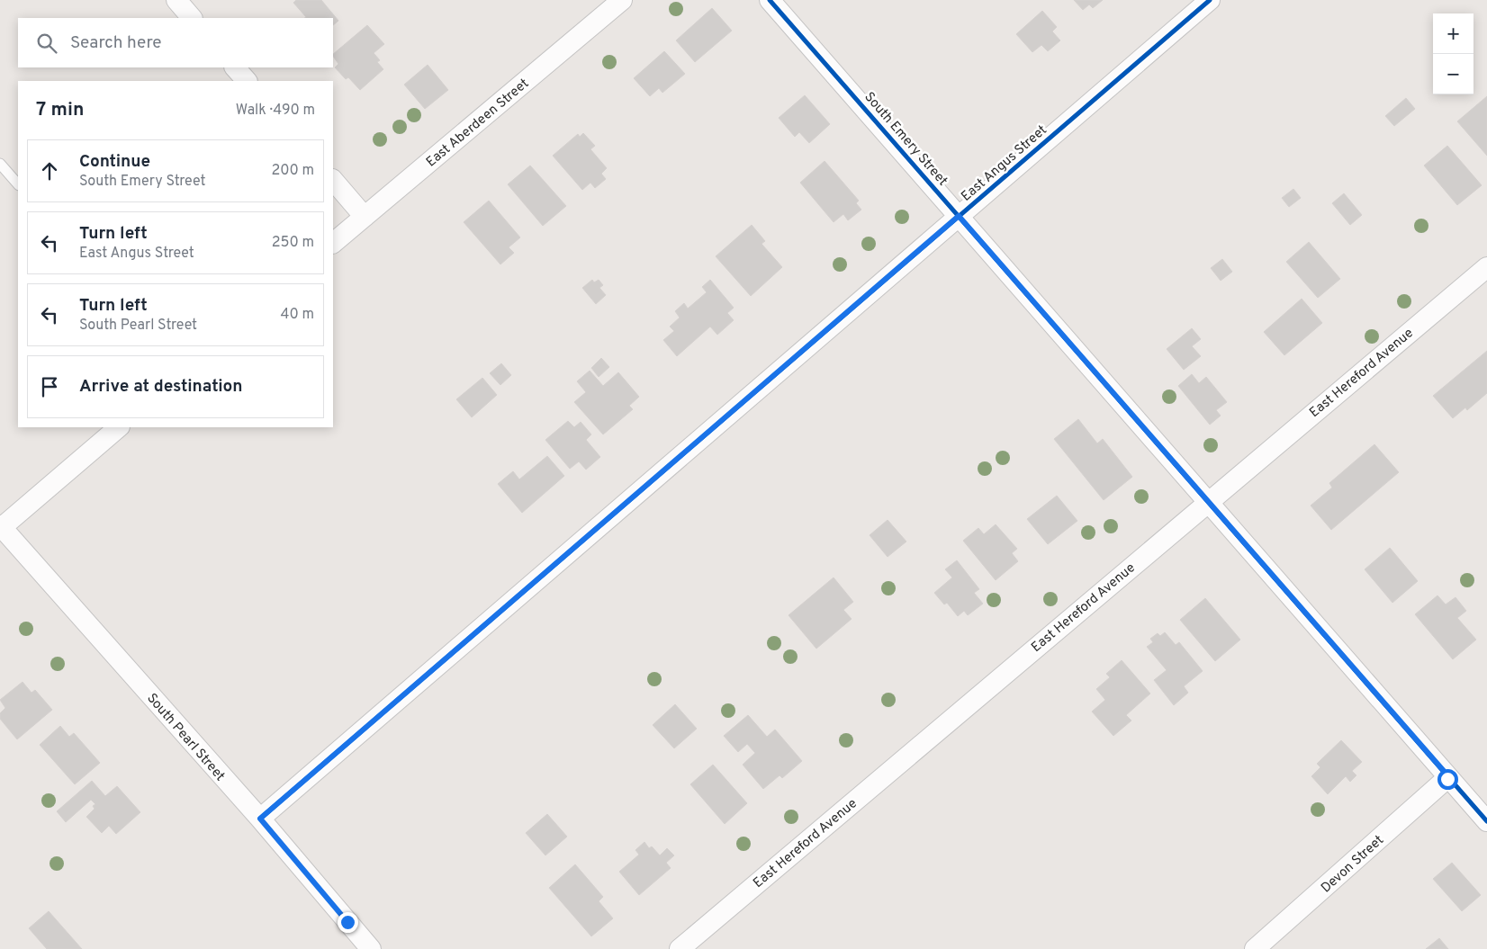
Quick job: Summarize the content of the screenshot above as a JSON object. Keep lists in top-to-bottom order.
{
  "streets": {
    "street": [
      "East Aberdeen Street",
      "South Emery Street",
      "East Angus Street",
      "East Hereford Avenue",
      "South Pearl Street",
      "Devon Street"
    ]
  },
  "crossings": [
    ["South Emery Street", "East Angus Street"],
    ["South Emery Street", "East Hereford Avenue"],
    ["South Emery Street", "Devon Street"],
    ["East Angus Street", "South Pearl Street"]
  ],
  "page": {
    "map_buttons": ["+", "−"],
    "search": "Search here",
    "heading": ["7 min", "Walk · 490 m"],
    "list": [
      ["Continue", "South Emery Street", "200 m"],
      ["Turn left", "East Angus Street", "250 m"],
      ["Turn left", "South Pearl Street", "40 m"],
      "Arrive at destination"
    ]
  }
}
